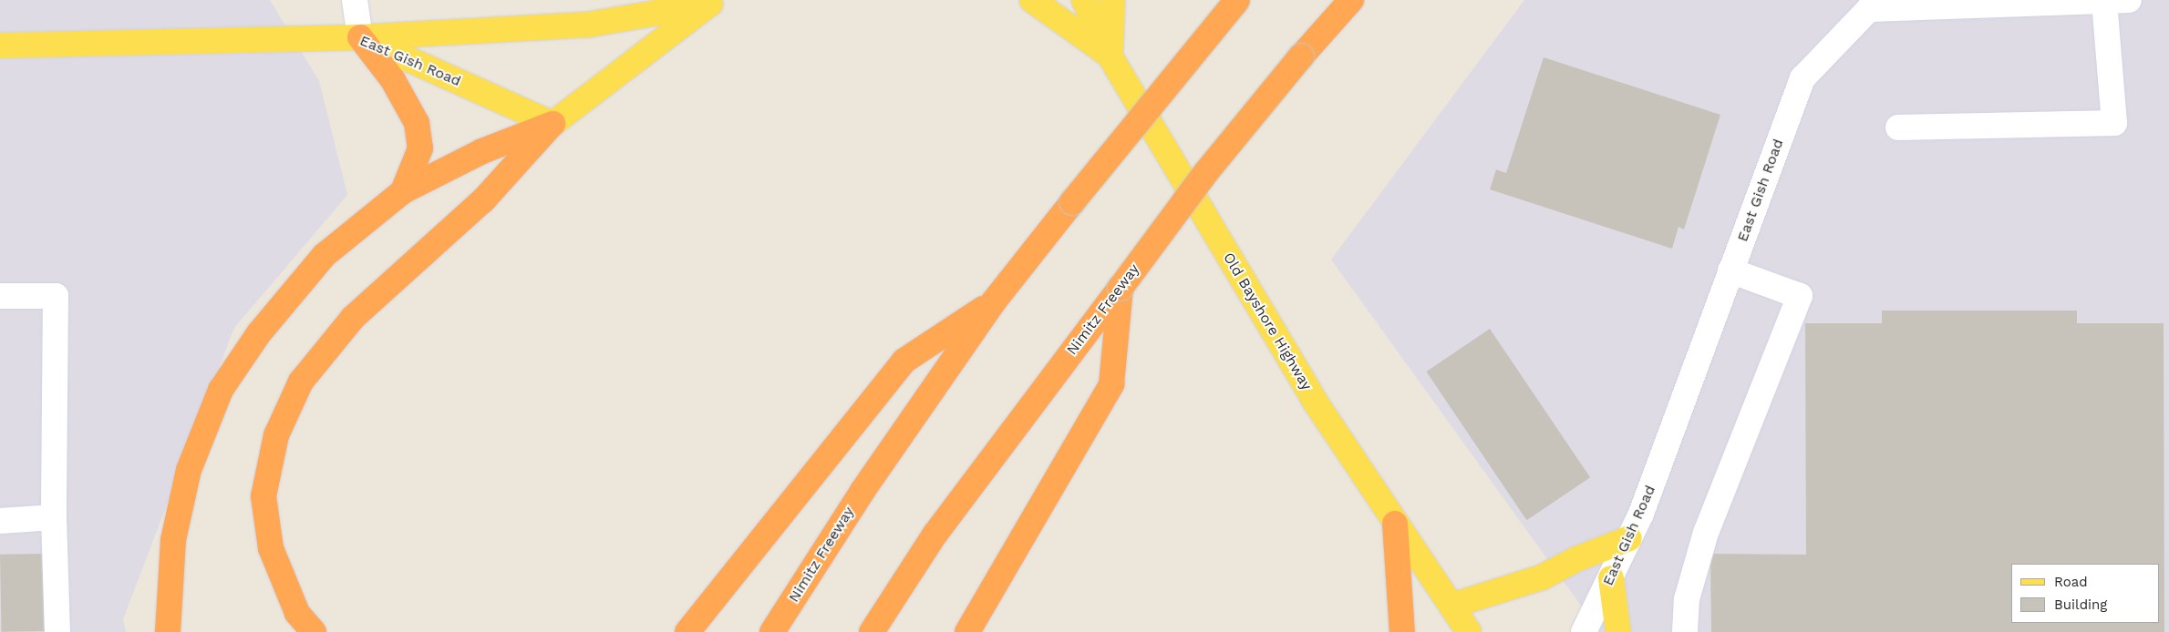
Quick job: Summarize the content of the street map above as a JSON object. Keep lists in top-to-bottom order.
{
  "streets": {
    "highway": ["Nimitz Freeway"],
    "main road": ["East Gish Road", "Old Bayshore Highway"]
  },
  "legend": ["Road", "Building"]
}
